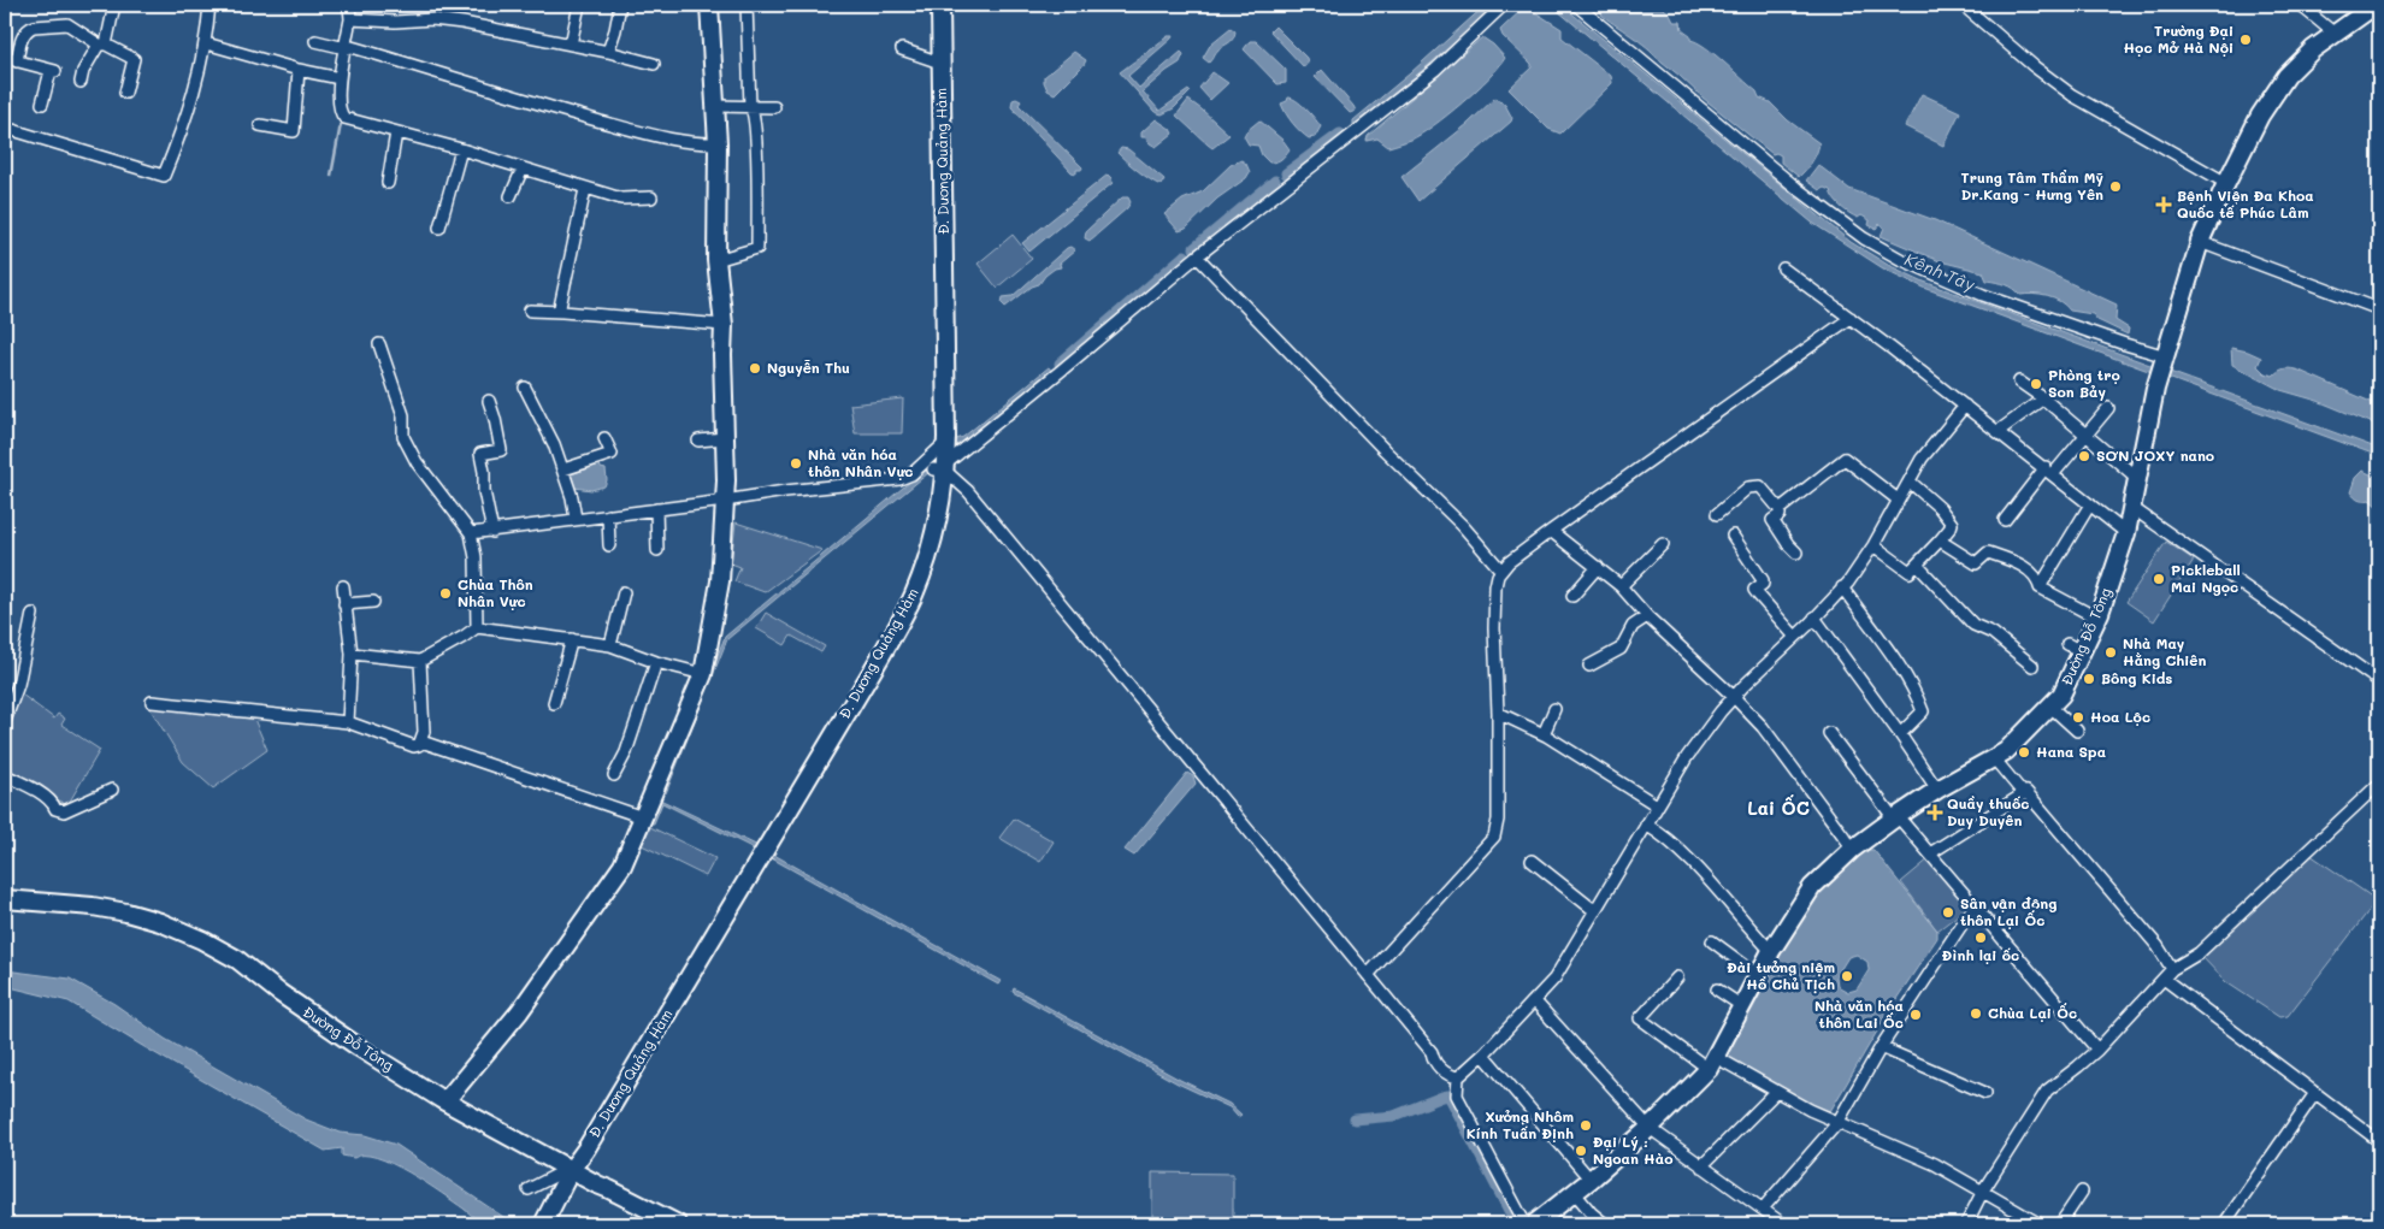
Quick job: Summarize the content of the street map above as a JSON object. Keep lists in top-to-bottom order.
{
  "streets": {
    "main road": ["Đ. Dương Quảng Hàm", "Đường Đỗ Tông"]
  },
  "crossings": [
    ["Đ. Dương Quảng Hàm", "Đường Đỗ Tông"]
  ],
  "districts": ["Lai ỐC"],
  "water": ["Kênh Tây"],
  "places": {
    "other": [
      "Trường Đại Học Mở Hà Nội",
      "Trung Tâm Thẩm Mỹ Dr.Kang - Hưng Yên",
      "Nguyễn Thu",
      "Phòng trọ Son Bảy",
      "SƠN JOXY nano",
      "Nhà văn hóa thôn Nhân Vực",
      "Pickleball Mai Ngọc",
      "Chùa Thôn Nhân Vực",
      "Nhà May Hằng Chiên",
      "Bông Kids",
      "Hoa Lộc",
      "Hana Spa",
      "Sân vận động thôn Lại Ốc",
      "Đình lại ốc",
      "Đài tưởng niệm Hồ Chủ Tịch",
      "Chùa Lại Ốc",
      "Nhà văn hóa thôn Lai Ốc",
      "Xưởng Nhôm Kính Tuấn Định",
      "Đại Lý : Ngoan Hào"
    ],
    "health": ["Bệnh Viện Đa Khoa Quốc tế Phúc Lâm", "Quầy thuốc Duy Duyên"]
  }
}
